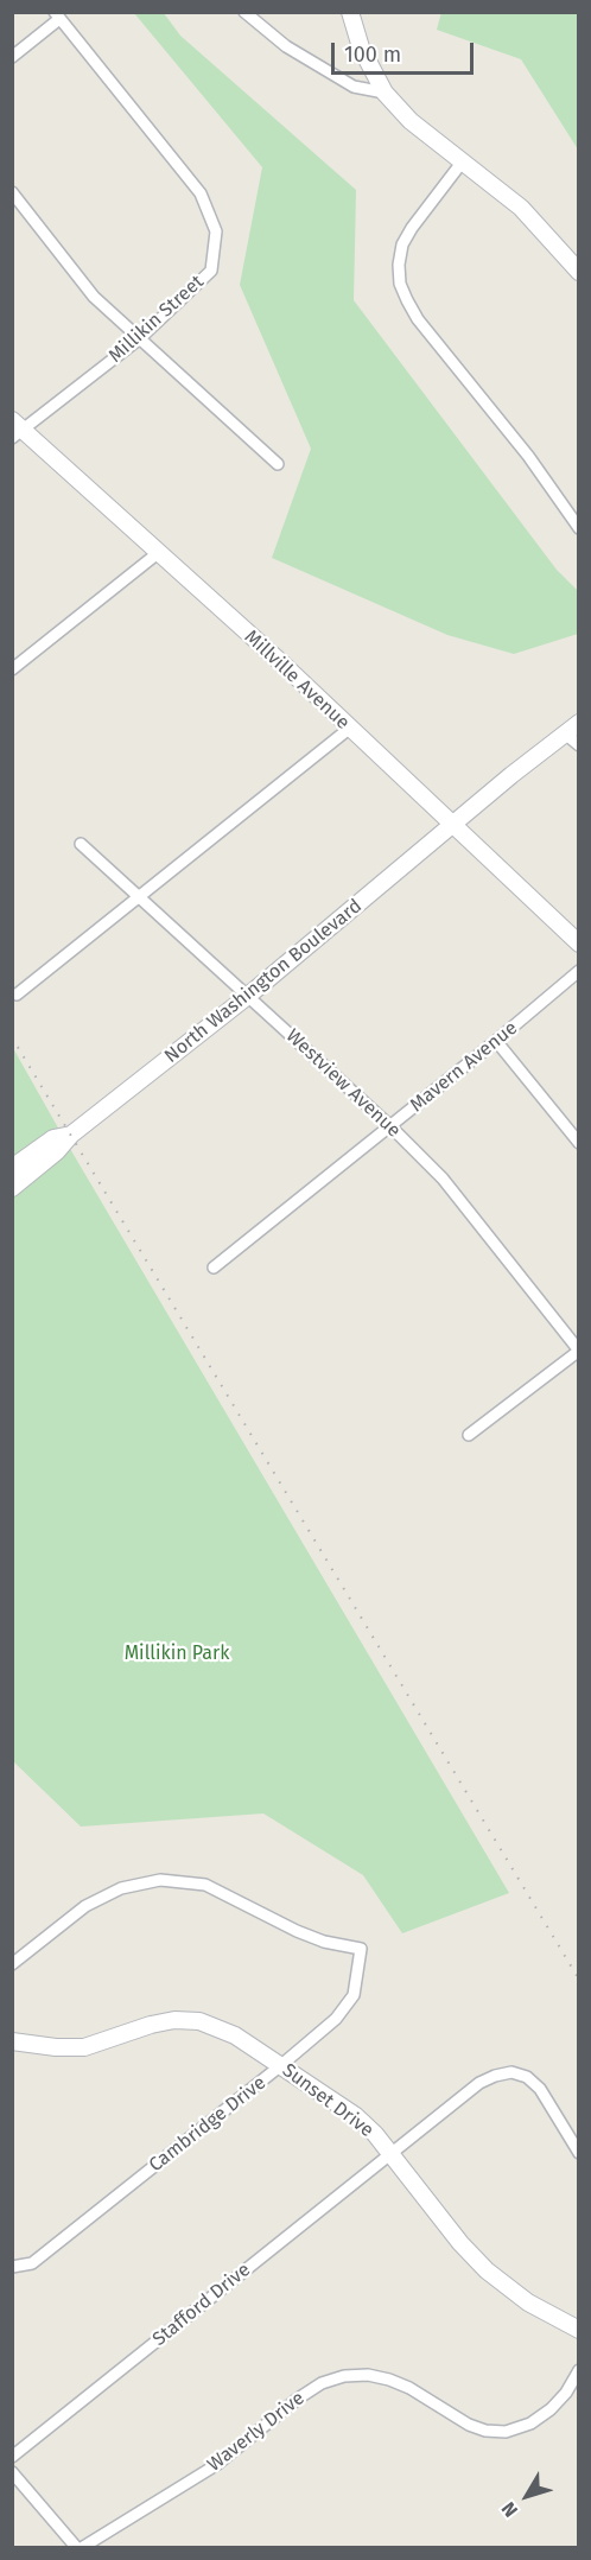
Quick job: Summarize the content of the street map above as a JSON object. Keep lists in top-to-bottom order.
{
  "streets": {
    "street": [
      "Millikin Street",
      "Millville Avenue",
      "North Washington Boulevard",
      "Mavern Avenue",
      "Westview Avenue",
      "Sunset Drive",
      "Cambridge Drive",
      "Stafford Drive",
      "Waverly Drive"
    ]
  },
  "crossings": [
    ["Millikin Street", "Millville Avenue"],
    ["Millville Avenue", "North Washington Boulevard"],
    ["North Washington Boulevard", "Westview Avenue"],
    ["Mavern Avenue", "Westview Avenue"],
    ["Sunset Drive", "Cambridge Drive"],
    ["Sunset Drive", "Stafford Drive"]
  ],
  "parks": ["Millikin Park"],
  "scale_bar": "100 m",
  "north": "bottom left"
}
